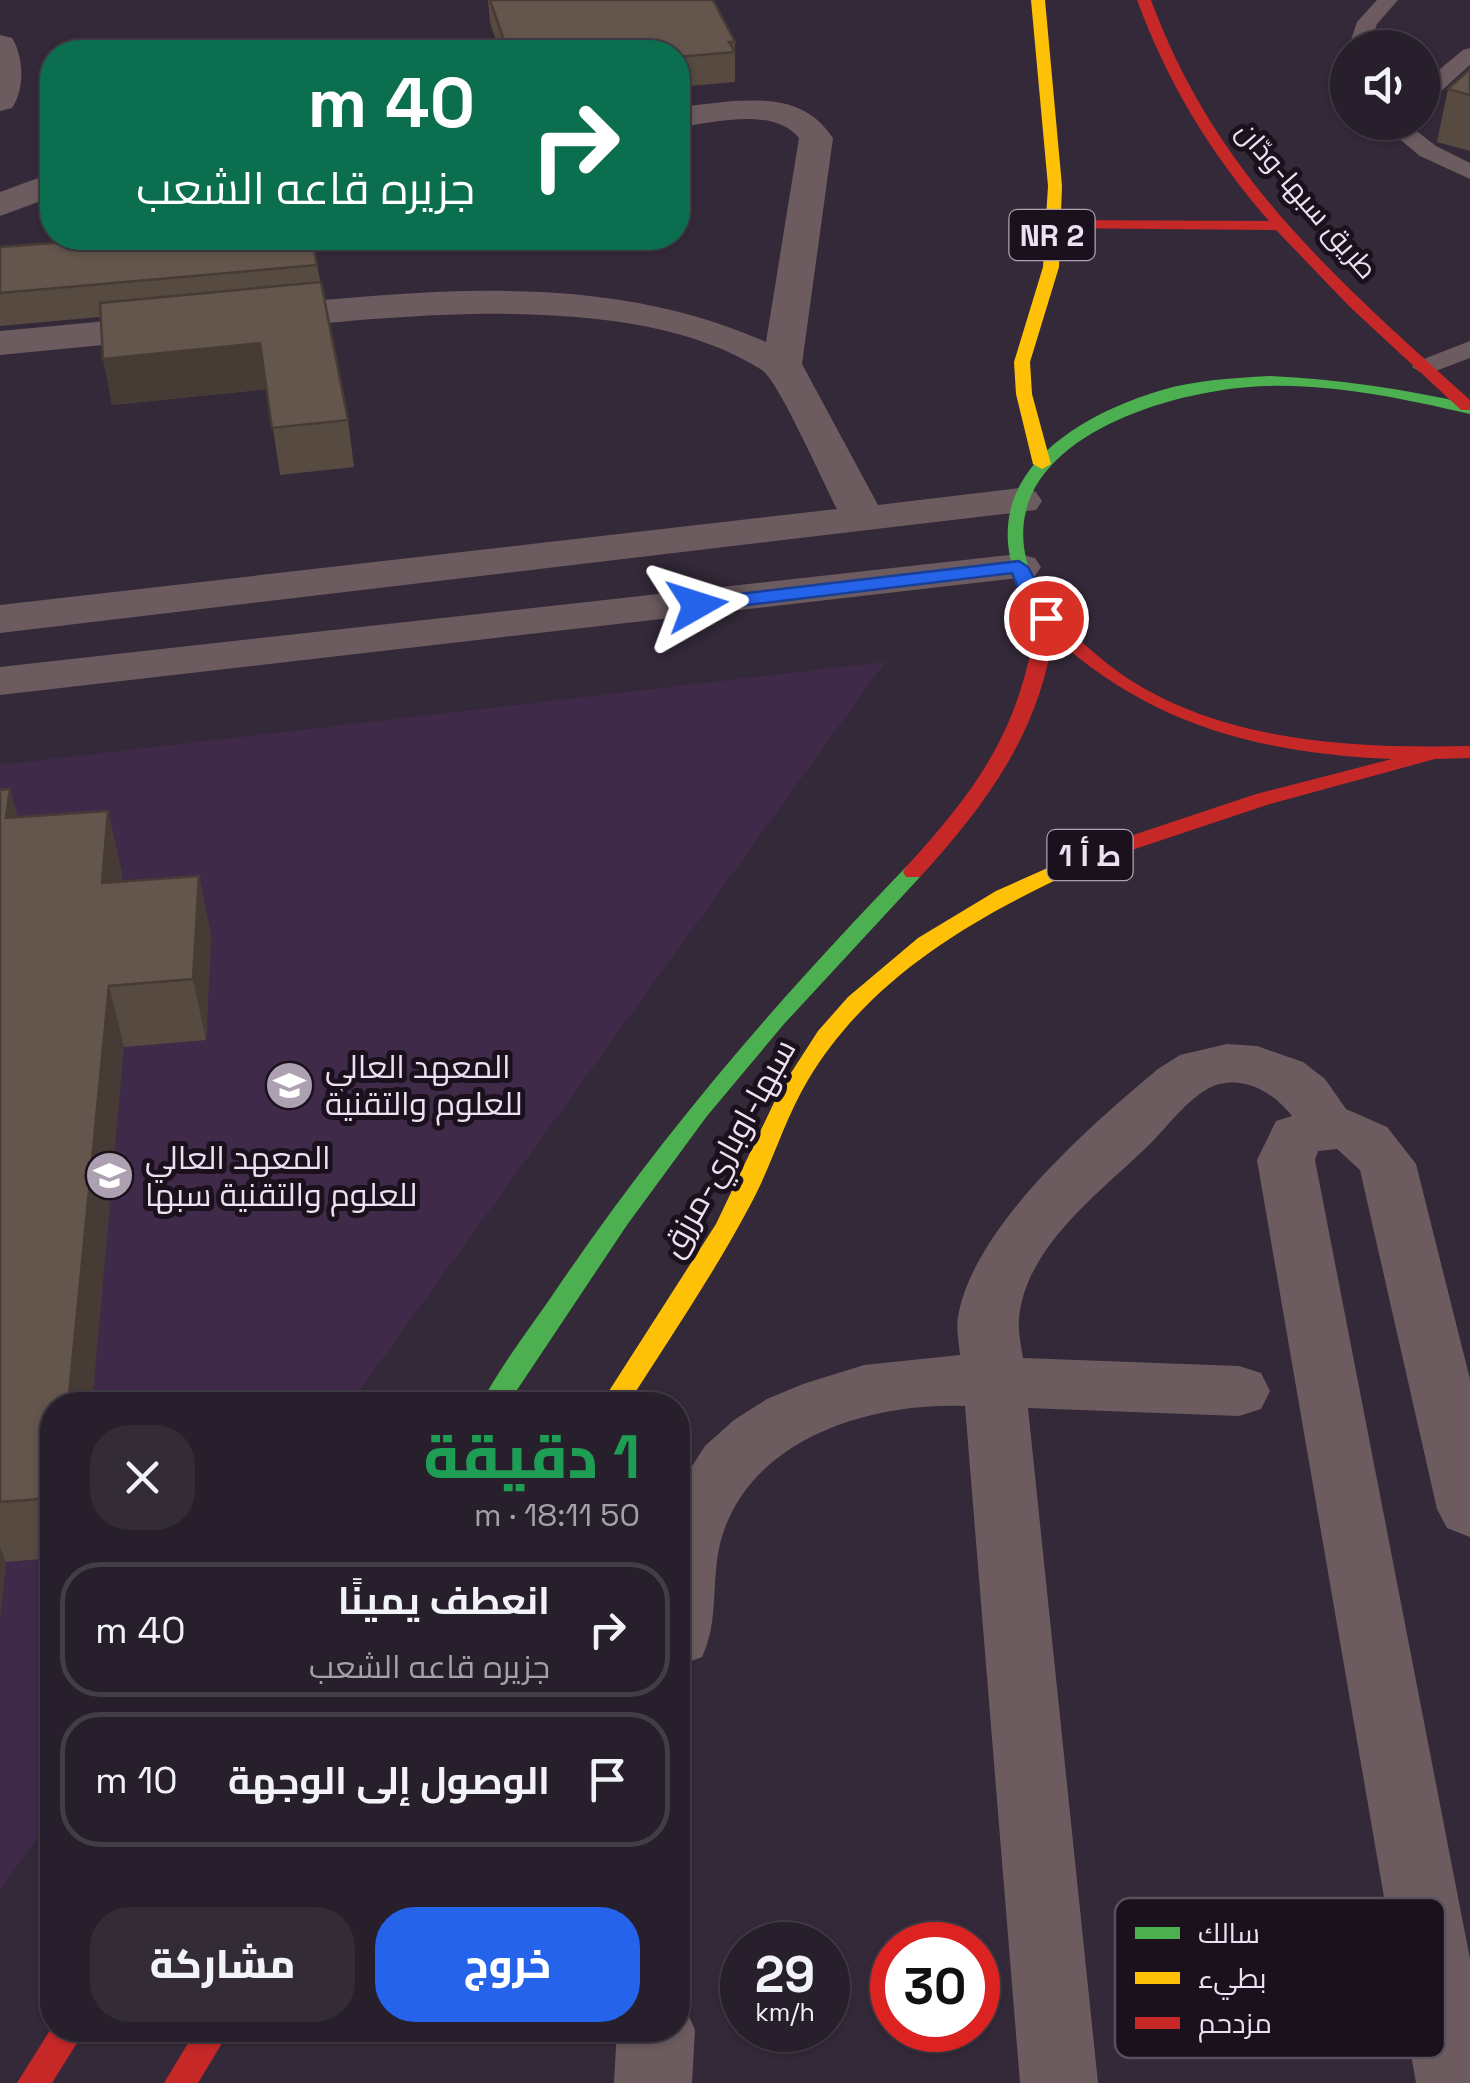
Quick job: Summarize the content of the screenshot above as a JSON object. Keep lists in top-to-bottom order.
{
  "streets": {
    "highway": [
      "طريق سبها-ودّان",
      "NR 2",
      "ط أ 1",
      "سبها-اوباري-مرزق"
    ]
  },
  "places": {
    "school or university": ["المعهد العالي للعلوم والتقنية", "المعهد العالي للعلوم والتقنية سبها"]
  },
  "legend": ["سالك", "بطيء", "مزدحم"],
  "page": {
    "turn": ["40 m", "جزيره قاعه الشعب"],
    "heading": ["1 دقيقة", "50 m · 18:11"],
    "list": [
      {
        "name": "انعطف يمينًا",
        "note": "جزيره قاعه الشعب",
        "value": "40 m"
      },
      {
        "name": "الوصول إلى الوجهة",
        "value": "10 m"
      }
    ],
    "buttons": ["خروج", "مشاركة"],
    "speed": "29 km/h",
    "limit": "30"
  }
}
